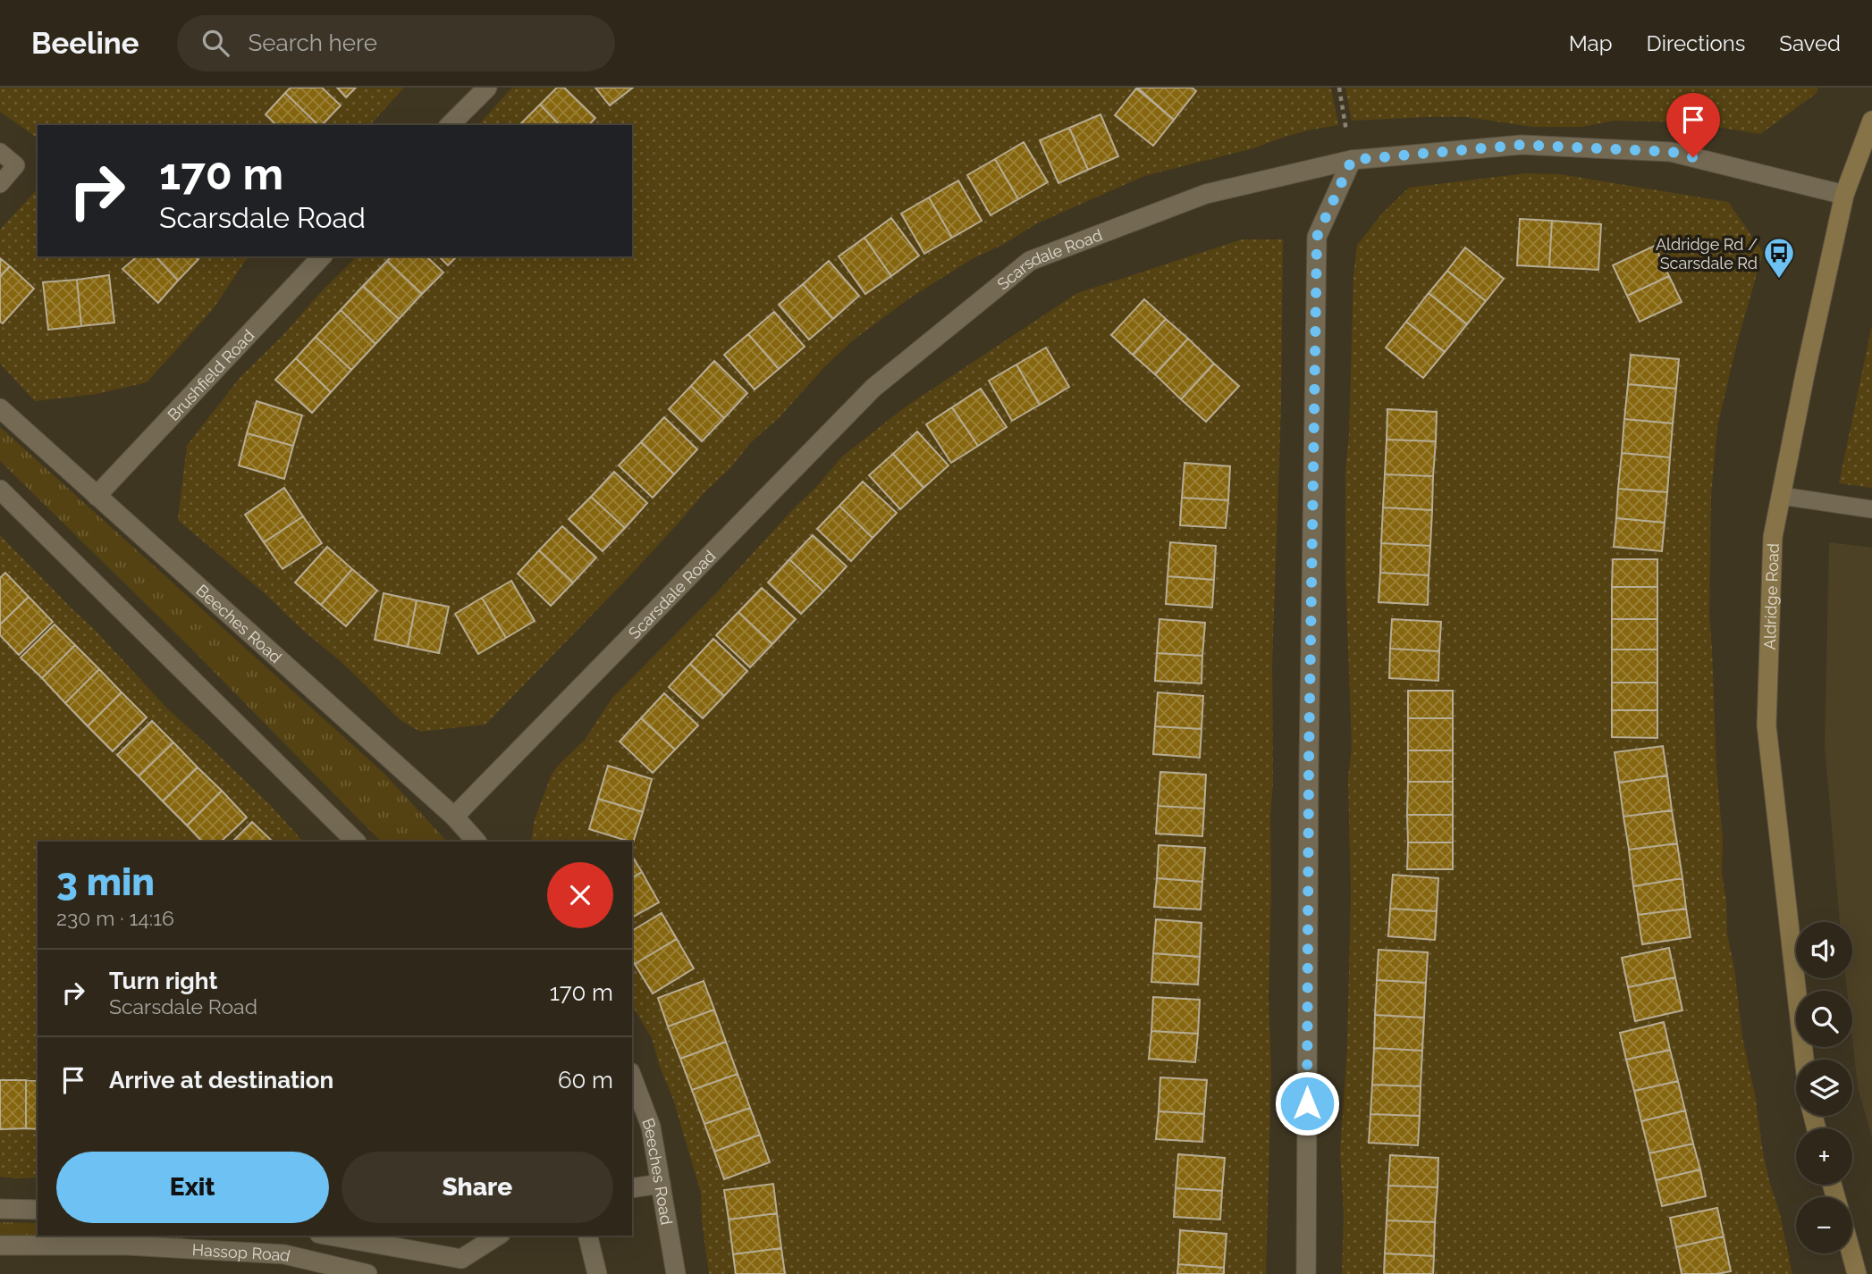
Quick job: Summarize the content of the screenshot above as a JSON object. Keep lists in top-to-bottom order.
{
  "streets": {
    "street": [
      "Scarsdale Road",
      "Brushfield Road",
      "Aldridge Road",
      "Beeches Road",
      "Hassop Road"
    ]
  },
  "crossings": [
    ["Scarsdale Road", "Aldridge Road"],
    ["Scarsdale Road", "Beeches Road"],
    ["Brushfield Road", "Beeches Road"]
  ],
  "places": {
    "bus stop": ["Aldridge Rd / Scarsdale Rd"]
  },
  "page": {
    "header": "Beeline",
    "search": "Search here",
    "nav": ["Map", "Directions", "Saved"],
    "turn": ["170 m", "Scarsdale Road"],
    "heading": ["3 min", "230 m · 14:16"],
    "map_buttons": ["+", "−"],
    "list": [
      {
        "name": "Turn right",
        "note": "Scarsdale Road",
        "value": "170 m"
      },
      {
        "name": "Arrive at destination",
        "value": "60 m"
      }
    ],
    "buttons": ["Exit", "Share"]
  }
}
